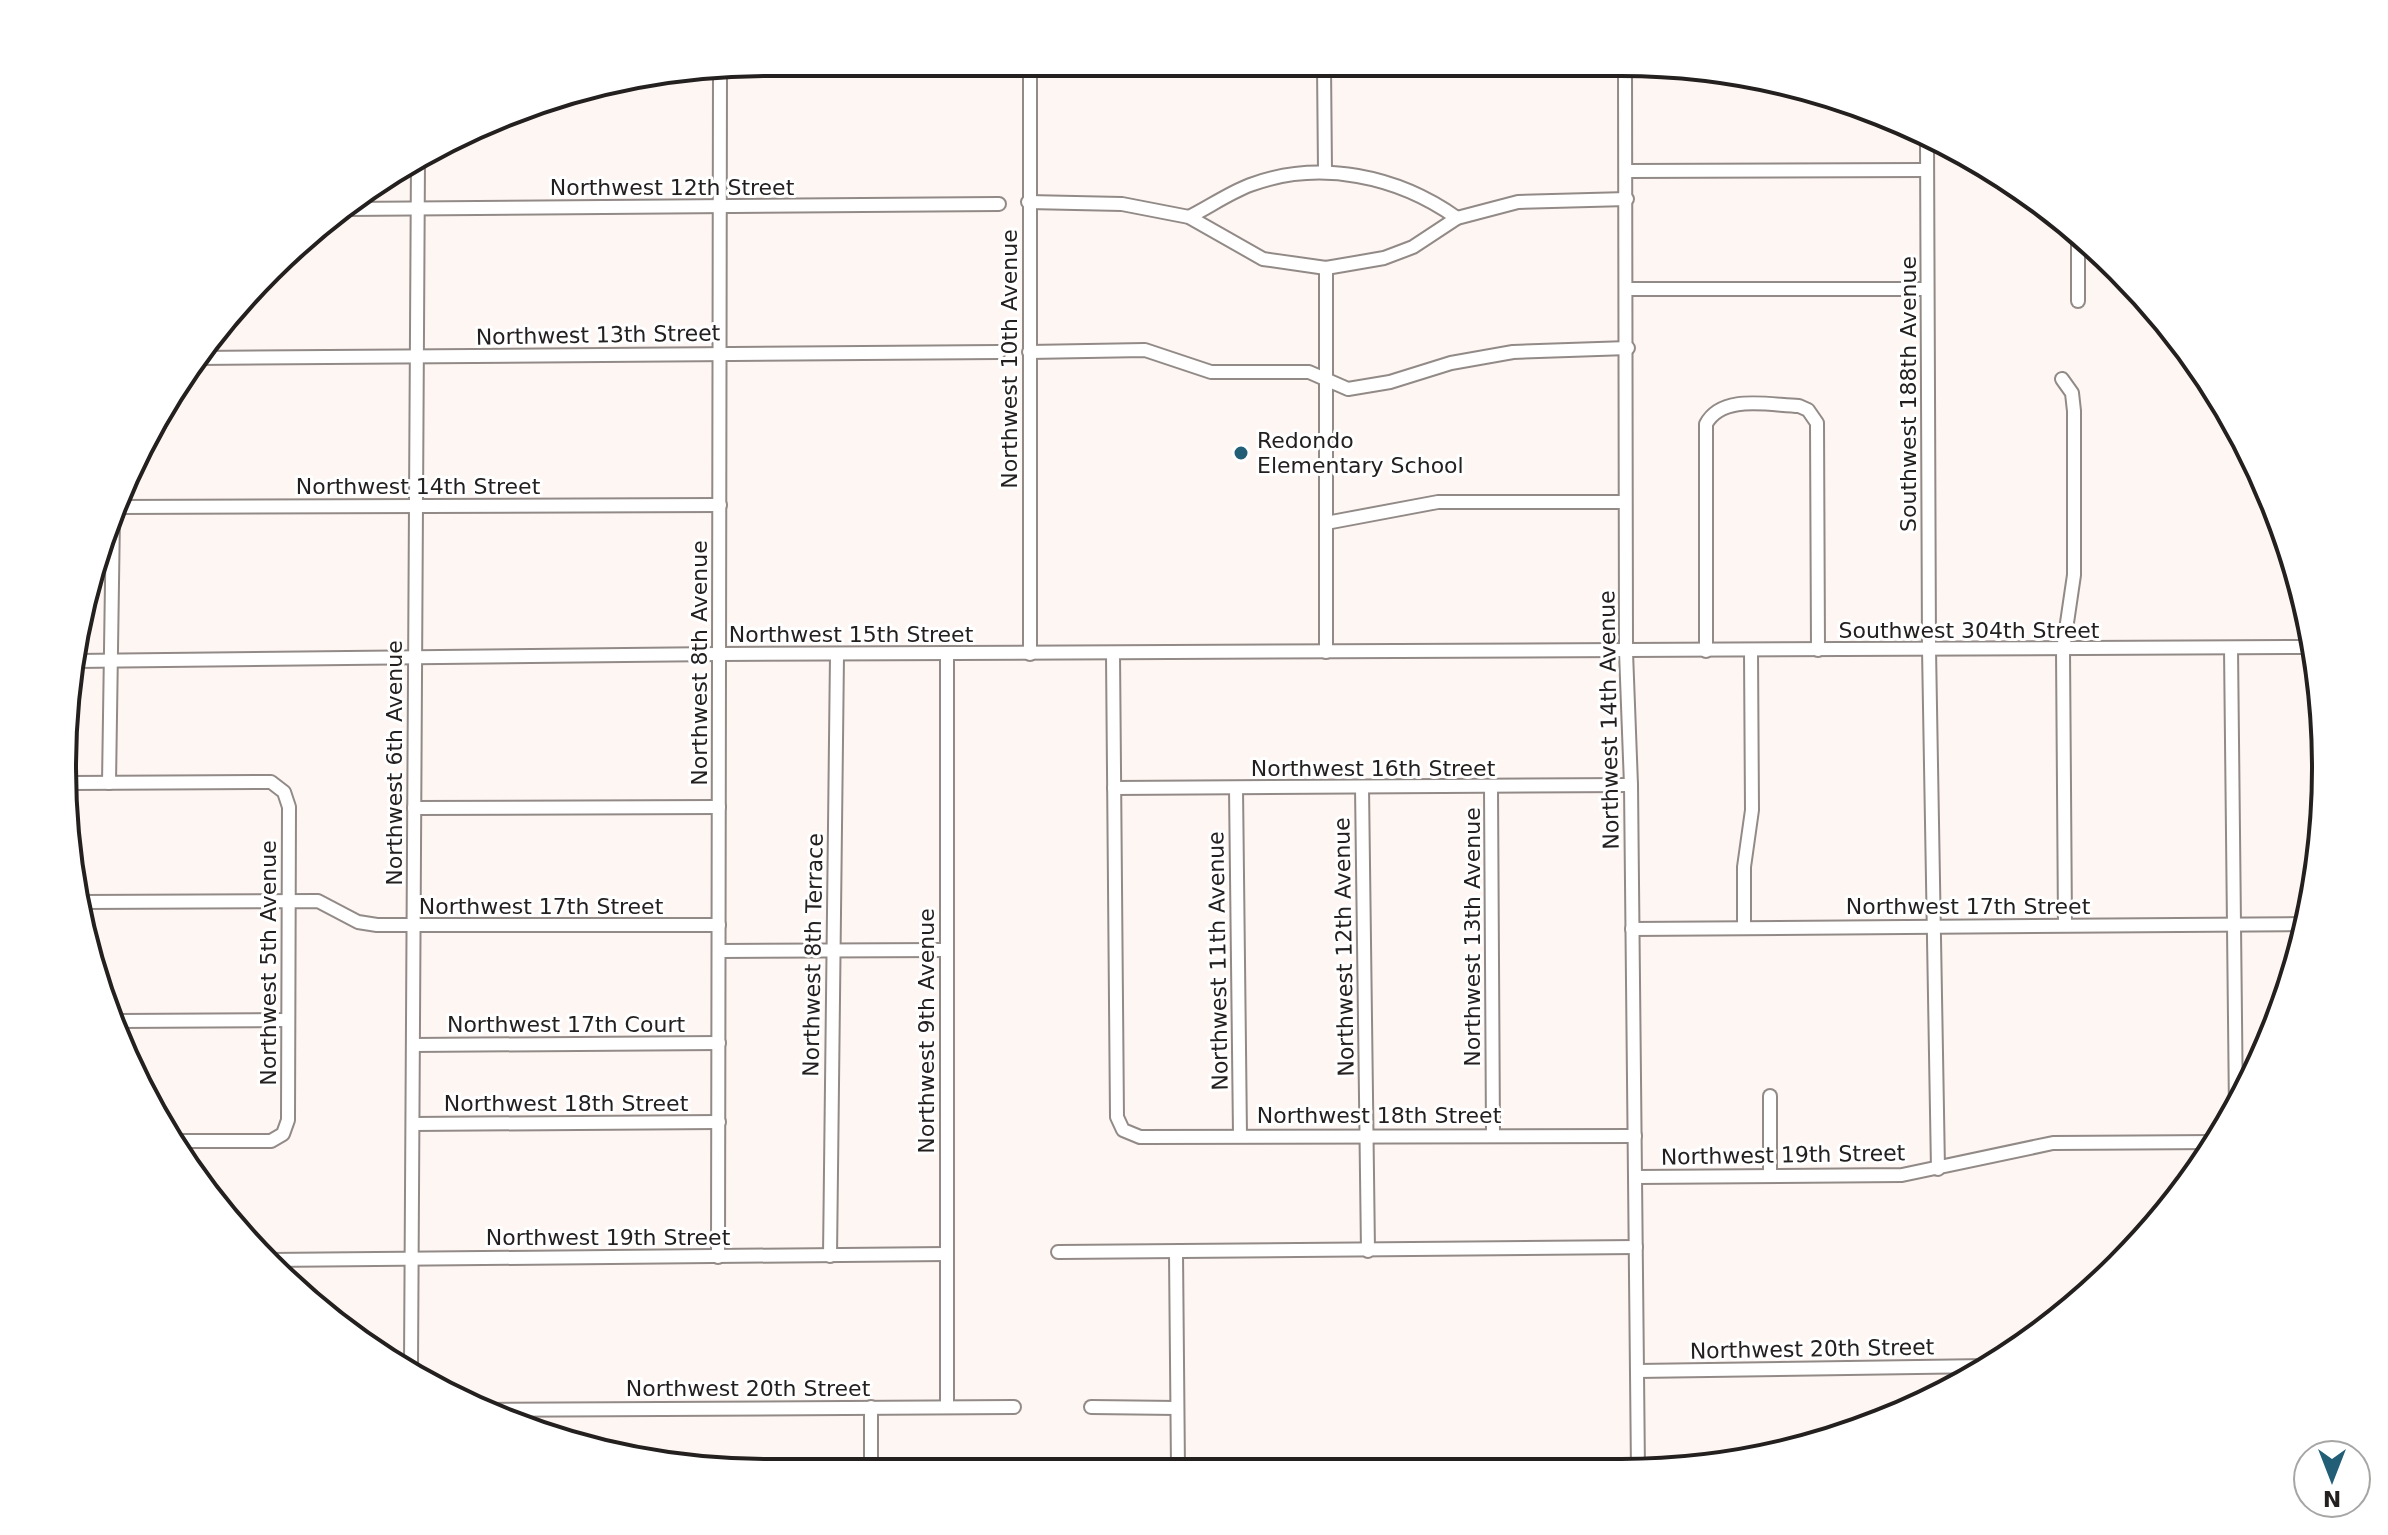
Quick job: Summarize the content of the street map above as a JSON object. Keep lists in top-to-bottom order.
{
  "streets": {
    "street": [
      "Northwest 12th Street",
      "Northwest 13th Street",
      "Northwest 10th Avenue",
      "Southwest 188th Avenue",
      "Northwest 14th Street",
      "Southwest 304th Street",
      "Northwest 15th Street",
      "Northwest 8th Avenue",
      "Northwest 14th Avenue",
      "Northwest 6th Avenue",
      "Northwest 16th Street",
      "Northwest 17th Street",
      "Northwest 13th Avenue",
      "Northwest 12th Avenue",
      "Northwest 8th Terrace",
      "Northwest 11th Avenue",
      "Northwest 5th Avenue",
      "Northwest 17th Court",
      "Northwest 9th Avenue",
      "Northwest 18th Street",
      "Northwest 19th Street",
      "Northwest 20th Street"
    ]
  },
  "crossings": [
    ["Northwest 12th Street", "Northwest 8th Avenue"],
    ["Northwest 12th Street", "Northwest 6th Avenue"],
    ["Northwest 13th Street", "Northwest 8th Avenue"],
    ["Northwest 13th Street", "Northwest 6th Avenue"],
    ["Northwest 10th Avenue", "Northwest 15th Street"],
    ["Southwest 188th Avenue", "Southwest 304th Street"],
    ["Southwest 188th Avenue", "Northwest 17th Street"],
    ["Southwest 188th Avenue", "Northwest 19th Street"],
    ["Northwest 14th Street", "Northwest 8th Avenue"],
    ["Northwest 14th Street", "Northwest 6th Avenue"],
    ["Southwest 304th Street", "Northwest 15th Street"],
    ["Southwest 304th Street", "Northwest 14th Avenue"],
    ["Northwest 15th Street", "Northwest 8th Avenue"],
    ["Northwest 15th Street", "Northwest 14th Avenue"],
    ["Northwest 15th Street", "Northwest 6th Avenue"],
    ["Northwest 15th Street", "Northwest 8th Terrace"],
    ["Northwest 15th Street", "Northwest 9th Avenue"],
    ["Northwest 8th Avenue", "Northwest 17th Street"],
    ["Northwest 8th Avenue", "Northwest 17th Court"],
    ["Northwest 8th Avenue", "Northwest 18th Street"],
    ["Northwest 8th Avenue", "Northwest 19th Street"],
    ["Northwest 14th Avenue", "Northwest 16th Street"],
    ["Northwest 14th Avenue", "Northwest 17th Street"],
    ["Northwest 14th Avenue", "Northwest 18th Street"],
    ["Northwest 14th Avenue", "Northwest 19th Street"],
    ["Northwest 14th Avenue", "Northwest 20th Street"],
    ["Northwest 6th Avenue", "Northwest 17th Street"],
    ["Northwest 6th Avenue", "Northwest 17th Court"],
    ["Northwest 6th Avenue", "Northwest 18th Street"],
    ["Northwest 6th Avenue", "Northwest 19th Street"],
    ["Northwest 16th Street", "Northwest 13th Avenue"],
    ["Northwest 16th Street", "Northwest 12th Avenue"],
    ["Northwest 16th Street", "Northwest 11th Avenue"],
    ["Northwest 16th Street", "Northwest 18th Street"],
    ["Northwest 17th Street", "Northwest 5th Avenue"],
    ["Northwest 13th Avenue", "Northwest 18th Street"],
    ["Northwest 12th Avenue", "Northwest 18th Street"],
    ["Northwest 8th Terrace", "Northwest 19th Street"],
    ["Northwest 11th Avenue", "Northwest 18th Street"],
    ["Northwest 9th Avenue", "Northwest 19th Street"],
    ["Northwest 9th Avenue", "Northwest 20th Street"]
  ],
  "places": ["Redondo Elementary School"],
  "north": "bottom"
}
